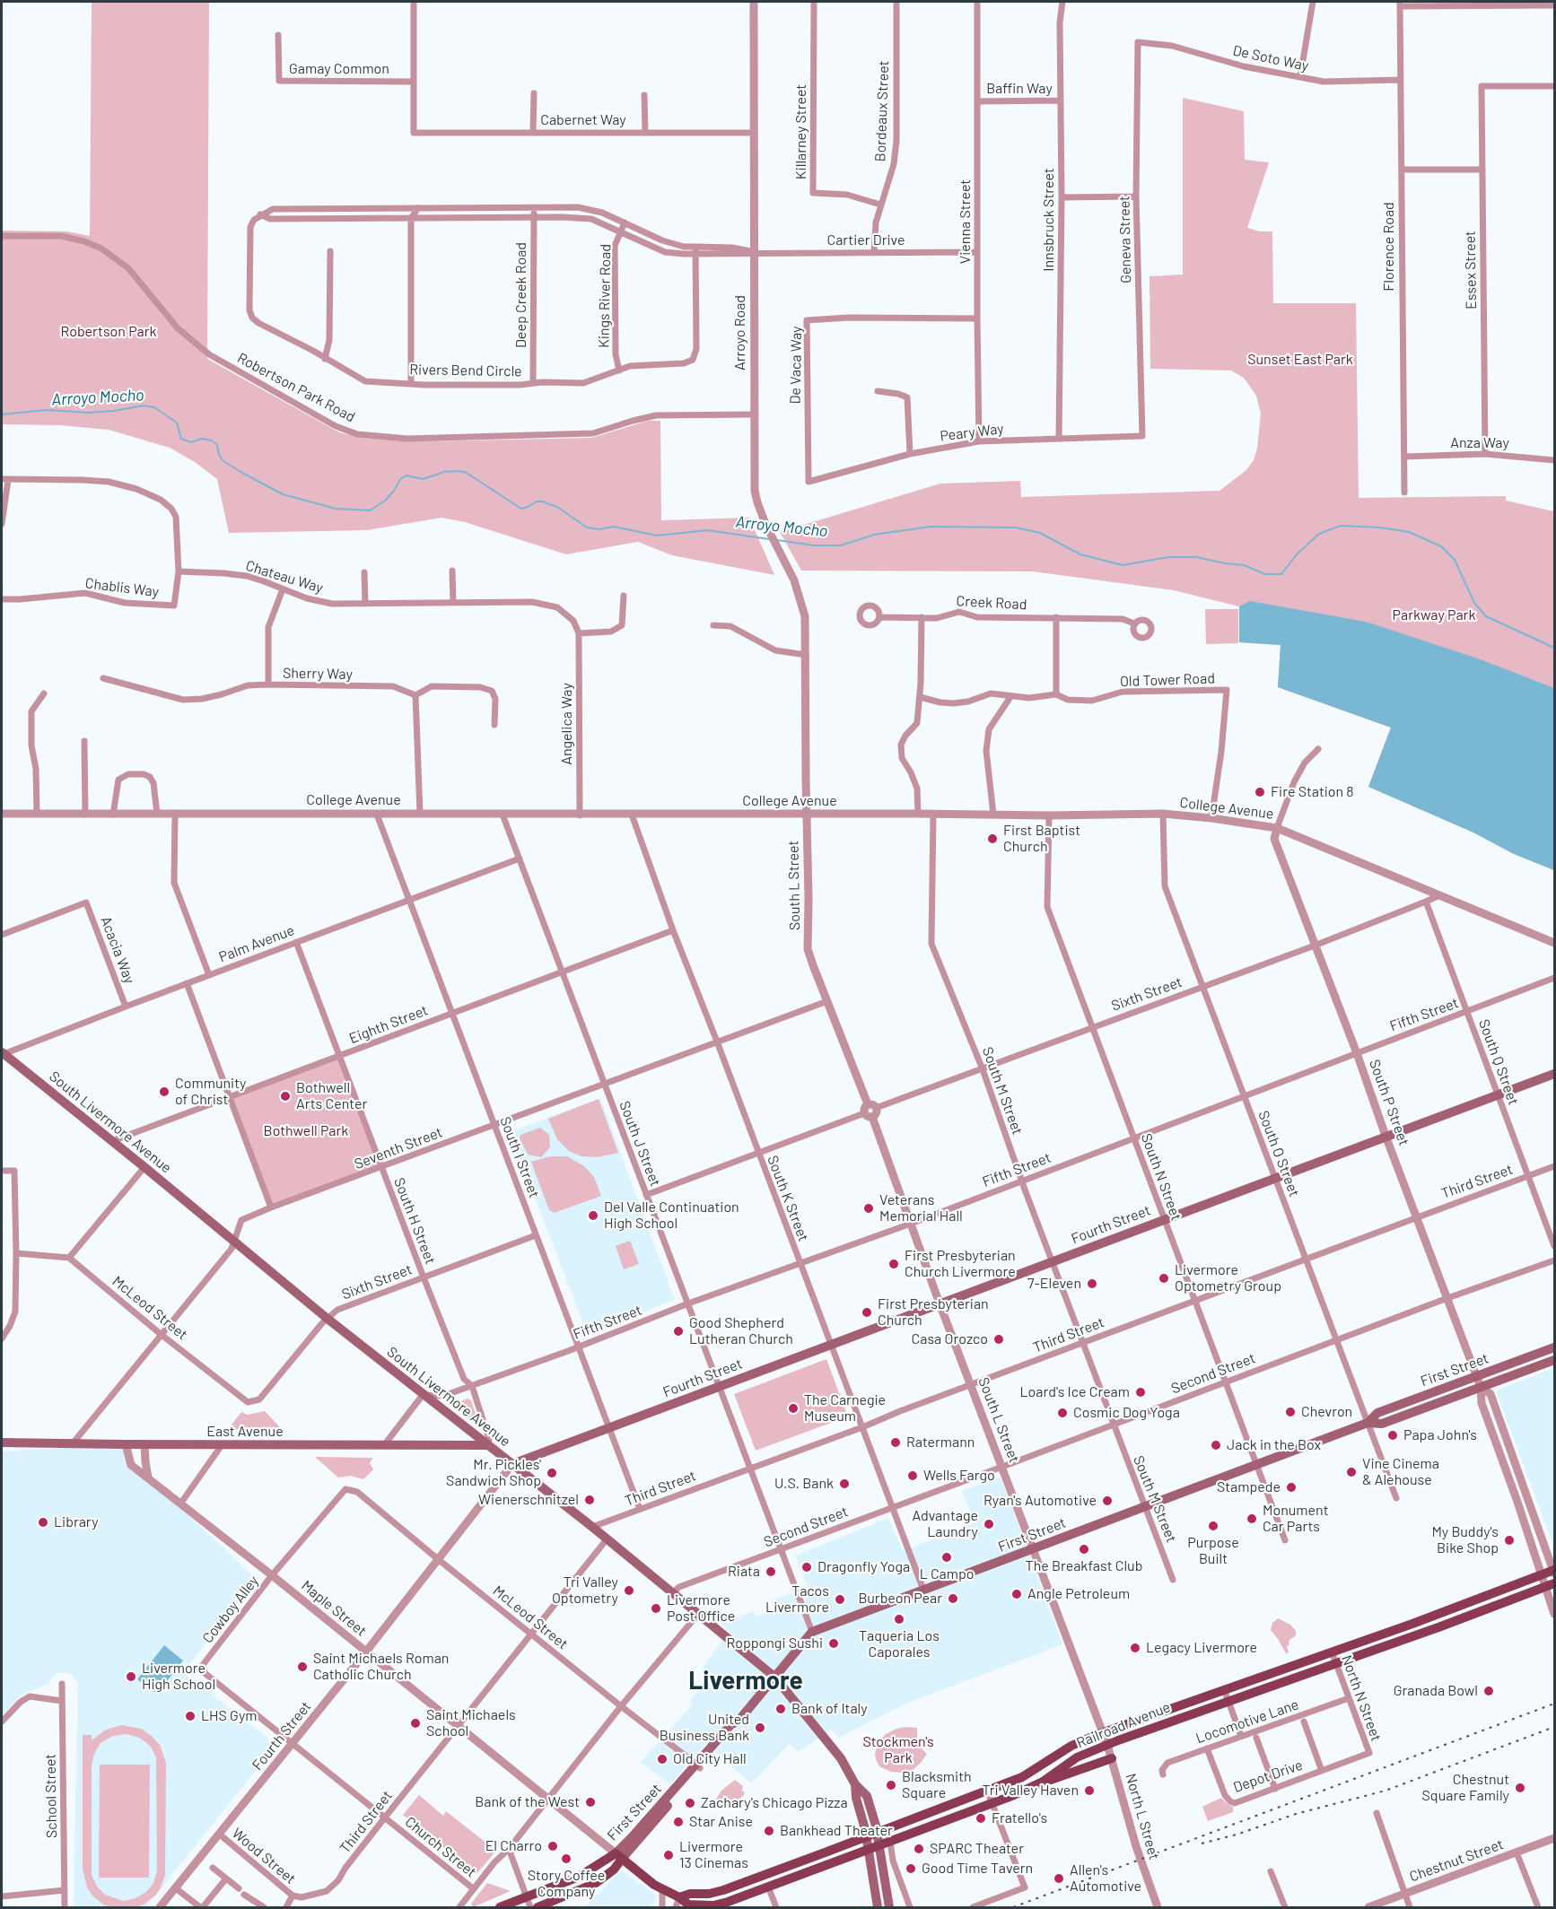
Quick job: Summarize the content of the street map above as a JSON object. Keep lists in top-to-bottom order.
{
  "streets": {
    "main road": [
      "South Livermore Avenue",
      "Fourth Street",
      "First Street",
      "East Avenue",
      "Maple Street",
      "Railroad Avenue"
    ],
    "street": [
      "De Soto Way",
      "Gamay Common",
      "Baffin Way",
      "Bordeaux Street",
      "Cabernet Way",
      "Killarney Street",
      "Innsbruck Street",
      "Vienna Street",
      "Geneva Street",
      "Cartier Drive",
      "Florence Road",
      "Essex Street",
      "Deep Creek Road",
      "Kings River Road",
      "Arroyo Road",
      "De Vaca Way",
      "Rivers Bend Circle",
      "Robertson Park Road",
      "Peary Way",
      "Anza Way",
      "Chateau Way",
      "Chablis Way",
      "Creek Road",
      "Sherry Way",
      "Old Tower Road",
      "Angelica Way",
      "College Avenue",
      "South L Street",
      "Palm Avenue",
      "Acacia Way",
      "Sixth Street",
      "Fifth Street",
      "Eighth Street",
      "South Q Street",
      "South M Street",
      "South P Street",
      "South J Street",
      "Seventh Street",
      "South O Street",
      "South I Street",
      "South N Street",
      "Third Street",
      "South K Street",
      "South H Street",
      "McLeod Street",
      "Second Street",
      "Cowboy Alley",
      "North N Street",
      "Locomotive Lane",
      "Depot Drive",
      "School Street",
      "North L Street",
      "Church Street",
      "Wood Street",
      "Chestnut Street"
    ]
  },
  "crossings": [
    ["De Soto Way", "Geneva Street"],
    ["De Soto Way", "Florence Road"],
    ["Gamay Common", "Cabernet Way"],
    ["Baffin Way", "Innsbruck Street"],
    ["Baffin Way", "Vienna Street"],
    ["Bordeaux Street", "Killarney Street"],
    ["Bordeaux Street", "Cartier Drive"],
    ["Cabernet Way", "Arroyo Road"],
    ["Innsbruck Street", "Peary Way"],
    ["Vienna Street", "Cartier Drive"],
    ["Vienna Street", "De Vaca Way"],
    ["Vienna Street", "Peary Way"],
    ["Geneva Street", "Peary Way"],
    ["Cartier Drive", "Arroyo Road"],
    ["Florence Road", "Anza Way"],
    ["Essex Street", "Anza Way"],
    ["Deep Creek Road", "Rivers Bend Circle"],
    ["Kings River Road", "Rivers Bend Circle"],
    ["Arroyo Road", "Robertson Park Road"],
    ["Arroyo Road", "South L Street"],
    ["De Vaca Way", "Peary Way"],
    ["Chateau Way", "Chablis Way"],
    ["Chateau Way", "Angelica Way"],
    ["Old Tower Road", "College Avenue"],
    ["Angelica Way", "College Avenue"],
    ["College Avenue", "South L Street"],
    ["College Avenue", "South M Street"],
    ["College Avenue", "South P Street"],
    ["College Avenue", "South J Street"],
    ["College Avenue", "South O Street"],
    ["College Avenue", "South I Street"],
    ["College Avenue", "South N Street"],
    ["College Avenue", "South K Street"],
    ["South L Street", "Sixth Street"],
    ["South L Street", "Fifth Street"],
    ["South L Street", "Seventh Street"],
    ["South L Street", "Third Street"],
    ["South L Street", "Fourth Street"],
    ["South L Street", "First Street"],
    ["South L Street", "Second Street"],
    ["South L Street", "Railroad Avenue"],
    ["South L Street", "North L Street"],
    ["Palm Avenue", "Acacia Way"],
    ["Palm Avenue", "South Livermore Avenue"],
    ["Palm Avenue", "South J Street"],
    ["Palm Avenue", "South I Street"],
    ["Palm Avenue", "South H Street"],
    ["Sixth Street", "South Q Street"],
    ["Sixth Street", "South M Street"],
    ["Sixth Street", "South P Street"],
    ["Sixth Street", "South Livermore Avenue"],
    ["Sixth Street", "South O Street"],
    ["Sixth Street", "South I Street"],
    ["Sixth Street", "South N Street"],
    ["Sixth Street", "South H Street"],
    ["Sixth Street", "McLeod Street"],
    ["Fifth Street", "South Q Street"],
    ["Fifth Street", "South M Street"],
    ["Fifth Street", "South P Street"],
    ["Fifth Street", "South Livermore Avenue"],
    ["Fifth Street", "South J Street"],
    ["Fifth Street", "South O Street"],
    ["Fifth Street", "South I Street"],
    ["Fifth Street", "South N Street"],
    ["Fifth Street", "South K Street"],
    ["Fifth Street", "South H Street"],
    ["Eighth Street", "South Livermore Avenue"],
    ["Eighth Street", "South J Street"],
    ["Eighth Street", "South I Street"],
    ["Eighth Street", "South K Street"],
    ["Eighth Street", "South H Street"],
    ["South Q Street", "Third Street"],
    ["South Q Street", "Fourth Street"],
    ["South M Street", "Third Street"],
    ["South M Street", "Fourth Street"],
    ["South M Street", "First Street"],
    ["South M Street", "Second Street"],
    ["South P Street", "Third Street"],
    ["South P Street", "Fourth Street"],
    ["South P Street", "First Street"],
    ["South P Street", "Second Street"],
    ["South P Street", "Railroad Avenue"],
    ["South Livermore Avenue", "Seventh Street"],
    ["South Livermore Avenue", "Third Street"],
    ["South Livermore Avenue", "South H Street"],
    ["South Livermore Avenue", "Fourth Street"],
    ["South Livermore Avenue", "First Street"],
    ["South Livermore Avenue", "Second Street"],
    ["South Livermore Avenue", "East Avenue"],
    ["South Livermore Avenue", "Railroad Avenue"],
    ["South J Street", "Seventh Street"],
    ["South J Street", "Third Street"],
    ["South J Street", "Fourth Street"],
    ["South J Street", "First Street"],
    ["South J Street", "Second Street"],
    ["Seventh Street", "South I Street"],
    ["Seventh Street", "South K Street"],
    ["Seventh Street", "South H Street"],
    ["Seventh Street", "McLeod Street"],
    ["Seventh Street", "East Avenue"],
    ["South O Street", "Third Street"],
    ["South O Street", "Fourth Street"],
    ["South O Street", "First Street"],
    ["South O Street", "Second Street"],
    ["South I Street", "Third Street"],
    ["South I Street", "Fourth Street"],
    ["South N Street", "Third Street"],
    ["South N Street", "Fourth Street"],
    ["South N Street", "First Street"],
    ["South N Street", "Second Street"],
    ["Third Street", "South K Street"],
    ["Third Street", "McLeod Street"],
    ["Third Street", "Maple Street"],
    ["Third Street", "Church Street"],
    ["Third Street", "Wood Street"],
    ["South K Street", "Fourth Street"],
    ["South K Street", "First Street"],
    ["South K Street", "Second Street"],
    ["South H Street", "East Avenue"],
    ["Fourth Street", "McLeod Street"],
    ["Fourth Street", "Maple Street"],
    ["Fourth Street", "Cowboy Alley"],
    ["Fourth Street", "Church Street"],
    ["Fourth Street", "Wood Street"],
    ["McLeod Street", "First Street"],
    ["McLeod Street", "Maple Street"],
    ["McLeod Street", "Cowboy Alley"],
    ["First Street", "Maple Street"],
    ["East Avenue", "Maple Street"],
    ["Maple Street", "Cowboy Alley"],
    ["Maple Street", "Railroad Avenue"],
    ["Cowboy Alley", "Church Street"],
    ["North N Street", "Locomotive Lane"],
    ["North N Street", "Railroad Avenue"],
    ["North N Street", "Depot Drive"],
    ["Locomotive Lane", "Depot Drive"],
    ["Railroad Avenue", "North L Street"]
  ],
  "districts": ["Livermore"],
  "water": ["Arroyo Mocho"],
  "parks": [
    "Robertson Park",
    "Sunset East Park",
    "Parkway Park",
    "Bothwell Park",
    "Stockmen's Park"
  ],
  "places": [
    "Fire Station 8",
    "First Baptist Church",
    "Community of Christ",
    "Bothwell Arts Center",
    "Veterans Memorial Hall",
    "Del Valle Continuation High School",
    "First Presbyterian Church Livermore",
    "Livermore Optometry Group",
    "7-Eleven",
    "First Presbyterian Church",
    "Good Shepherd Lutheran Church",
    "Casa Orozco",
    "Loard's Ice Cream",
    "The Carnegie Museum",
    "Chevron",
    "Cosmic Dog Yoga",
    "Papa John's",
    "Ratermann",
    "Jack in the Box",
    "Vine Cinema & Alehouse",
    "Mr. Pickles' Sandwich Shop",
    "Wells Fargo",
    "U.S. Bank",
    "Stampede",
    "Wienerschnitzel",
    "Ryan's Automotive",
    "Monument Car Parts",
    "Library",
    "Advantage Laundry",
    "Purpose Built",
    "My Buddy's Bike Shop",
    "The Breakfast Club",
    "L Campo",
    "Dragonfly Yoga",
    "Riata",
    "Tri Valley Optometry",
    "Angle Petroleum",
    "Burbeon Pear",
    "Tacos Livermore",
    "Livermore Post Office",
    "Taqueria Los Caporales",
    "Roppongi Sushi",
    "Legacy Livermore",
    "Saint Michaels Roman Catholic Church",
    "Livermore High School",
    "Granada Bowl",
    "Bank of Italy",
    "LHS Gym",
    "Saint Michaels School",
    "United Business Bank",
    "Old City Hall",
    "Blacksmith Square",
    "Chestnut Square Family",
    "Tri Valley Haven",
    "Bank of the West",
    "Zachary's Chicago Pizza",
    "Fratello's",
    "Star Anise",
    "Bankhead Theater",
    "El Charro",
    "SPARC Theater",
    "Livermore 13 Cinemas",
    "Story Coffee Company",
    "Good Time Tavern",
    "Allen's Automotive"
  ]
}
